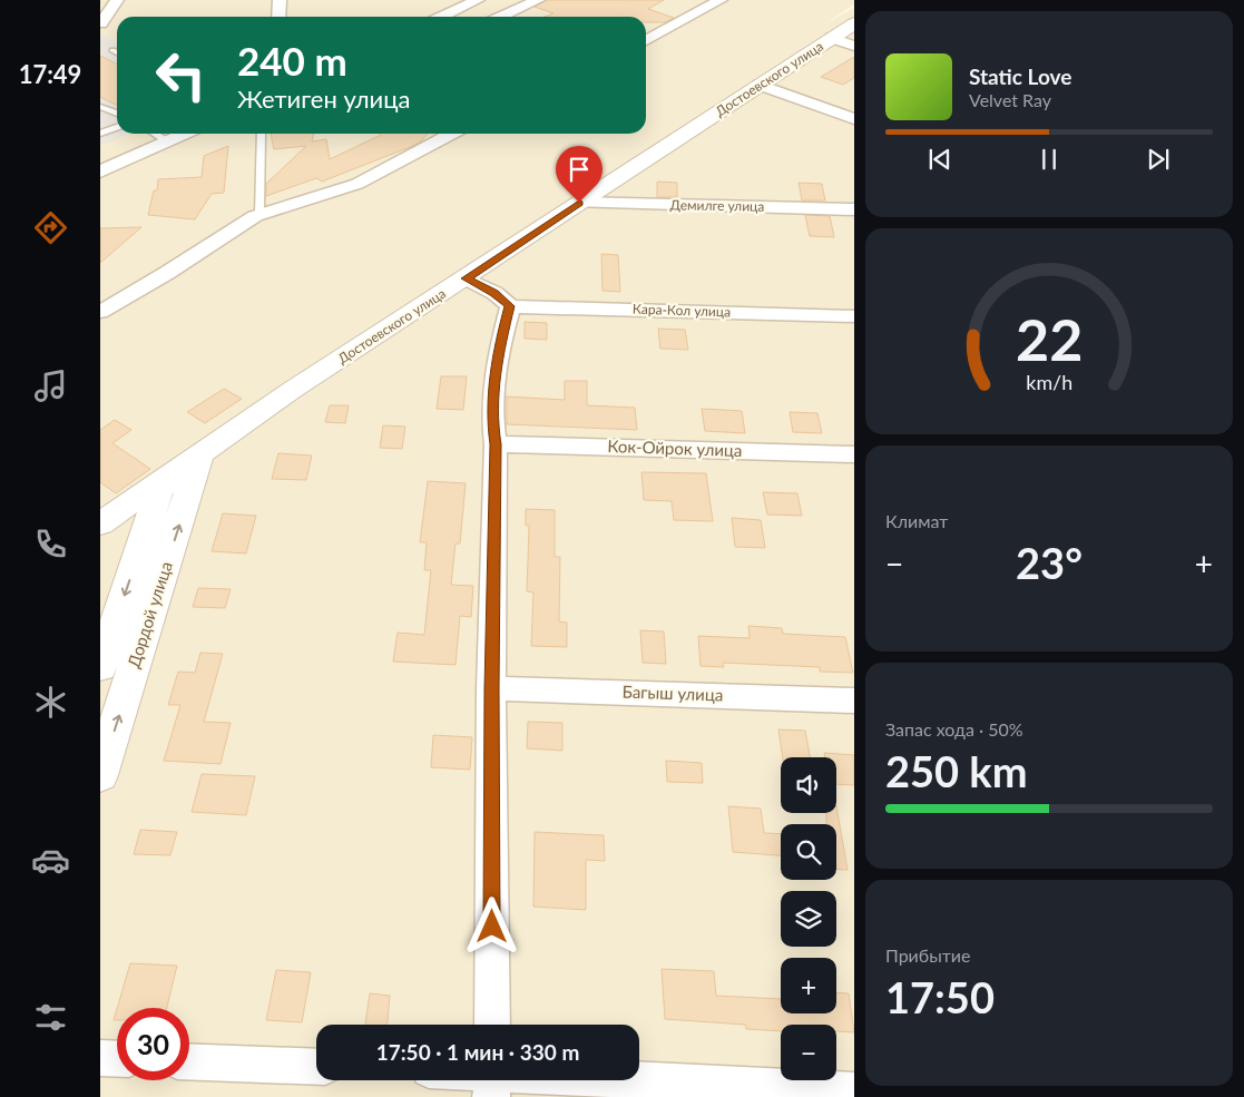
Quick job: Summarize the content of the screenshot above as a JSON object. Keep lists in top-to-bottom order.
{
  "streets": {
    "street": [
      "Достоевского улица",
      "Демилге улица",
      "Кара-Кол улица",
      "Кок-Ойрок улица",
      "Дордой улица",
      "Багыш улица"
    ]
  },
  "crossings": [
    ["Достоевского улица", "Демилге улица"],
    ["Достоевского улица", "Дордой улица"]
  ],
  "page": {
    "tabs": "17:49",
    "turn": ["240 m", "Жетиген улица"],
    "song": ["Static Love", "Velvet Ray"],
    "tile": [
      "Климат",
      ["Запас хода · 50%", "250 km"],
      ["Прибытие", "17:50"]
    ],
    "heat": ["−", "23°", "+"],
    "map_buttons": ["+", "−"],
    "limit": "30",
    "trip": "17:50 · 1 мин · 330 m",
    "gauge": ["22", "km/h"]
  }
}
